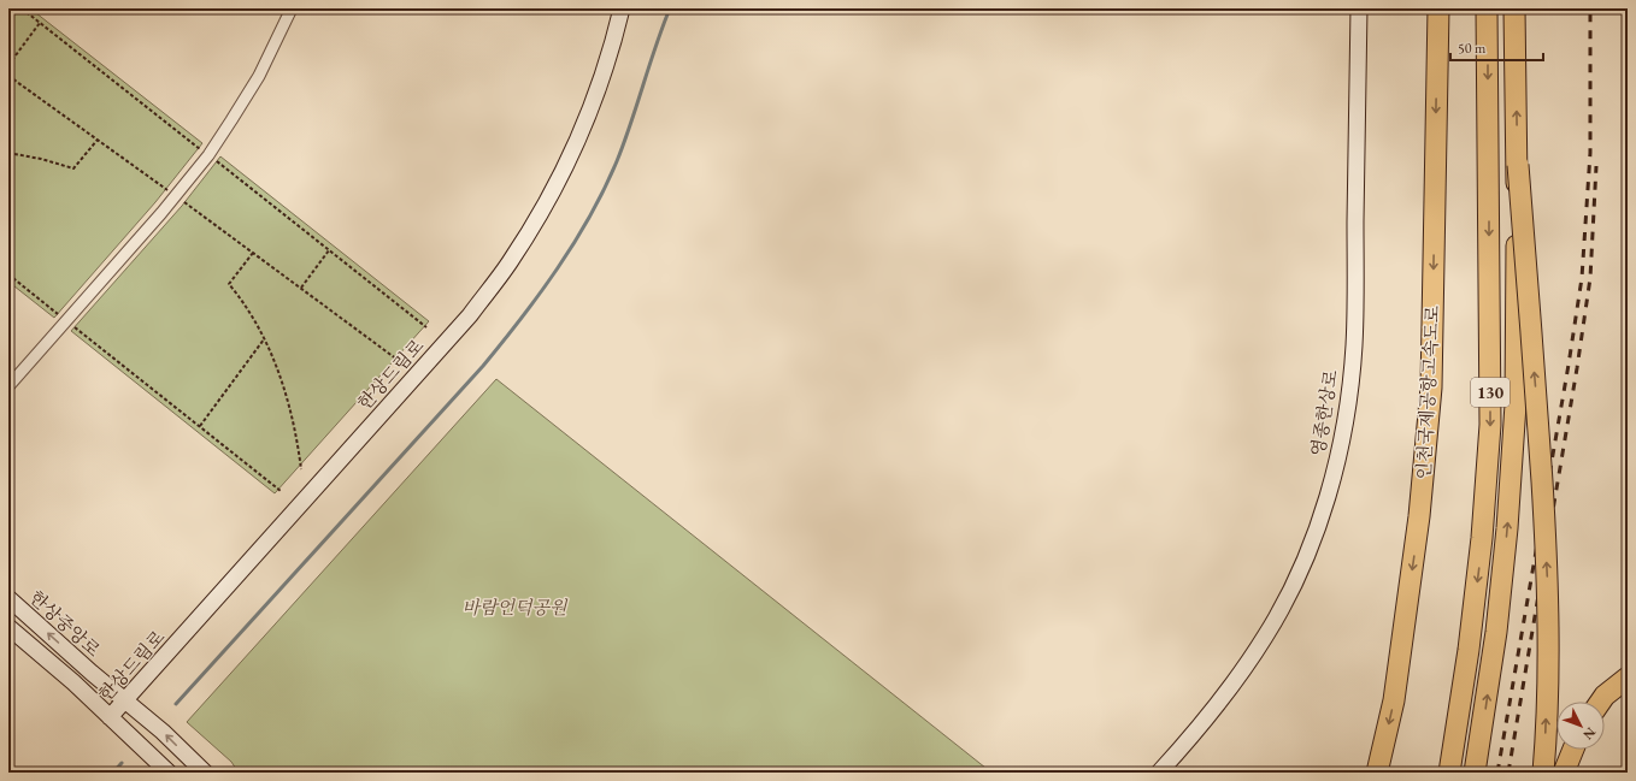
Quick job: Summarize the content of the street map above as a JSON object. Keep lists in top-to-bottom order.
{
  "streets": {
    "highway": ["인천국제공항고속도로", "130"],
    "street": ["한상드림로", "영종한상로", "한상중앙로"]
  },
  "crossings": [
    ["한상드림로", "한상중앙로"]
  ],
  "parks": ["바람언덕공원"],
  "scale_bar": "50 m",
  "north": "bottom right"
}
